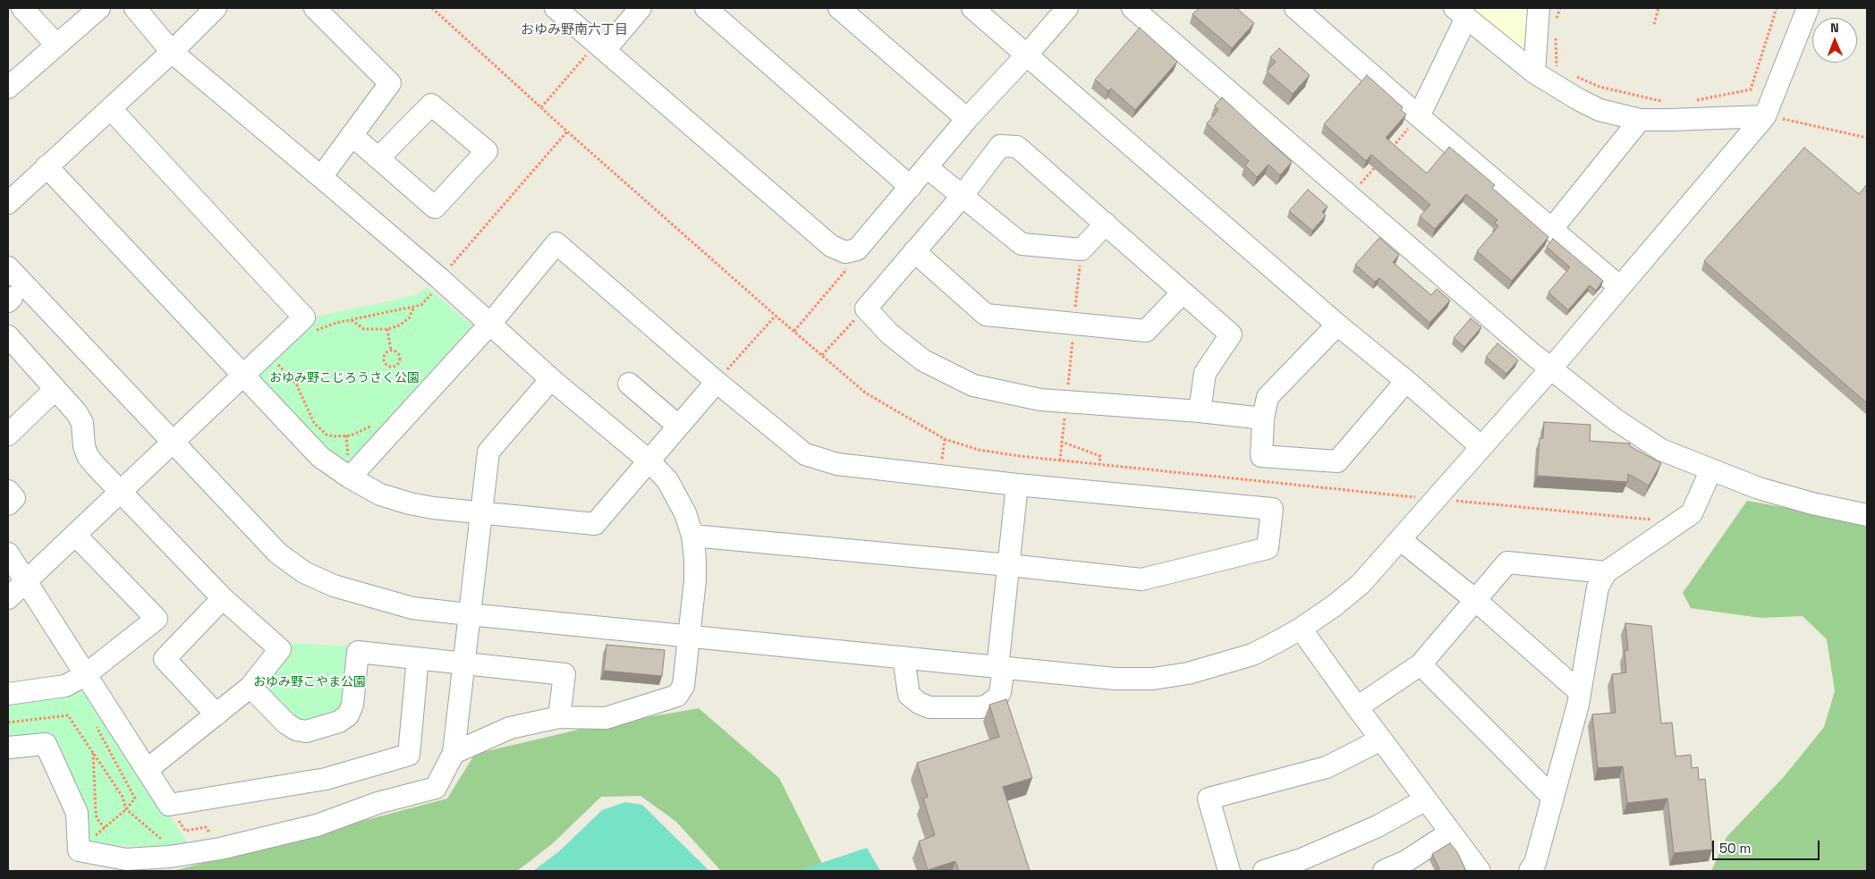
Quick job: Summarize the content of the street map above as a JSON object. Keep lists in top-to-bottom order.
{
  "districts": ["おゆみ野南六丁目"],
  "parks": ["おゆみ野こじろうさく公園", "おゆみ野こやま公園"],
  "scale_bar": "50 m",
  "north": "top"
}
